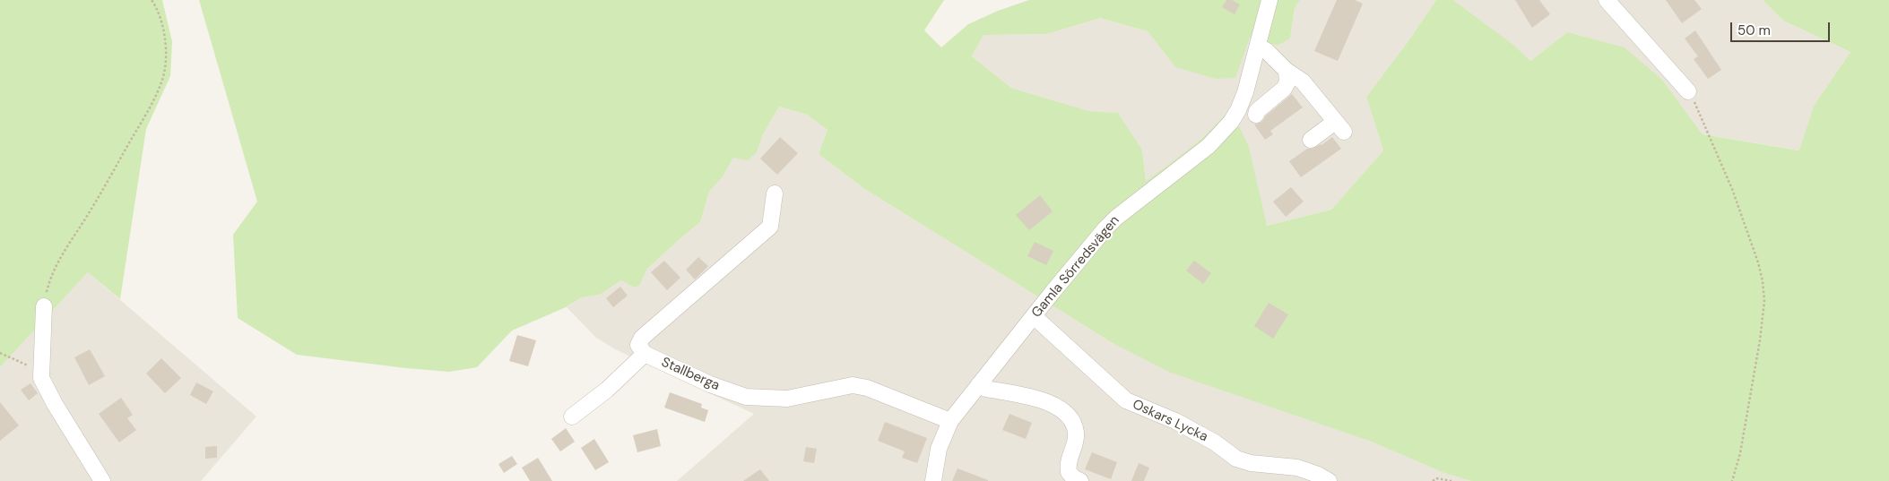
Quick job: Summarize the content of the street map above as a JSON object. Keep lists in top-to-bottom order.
{
  "streets": {
    "street": ["Gamla Sörredsvägen", "Stallberga", "Oskars Lycka"]
  },
  "crossings": [
    ["Gamla Sörredsvägen", "Stallberga"],
    ["Gamla Sörredsvägen", "Oskars Lycka"]
  ],
  "scale_bar": "50 m"
}
